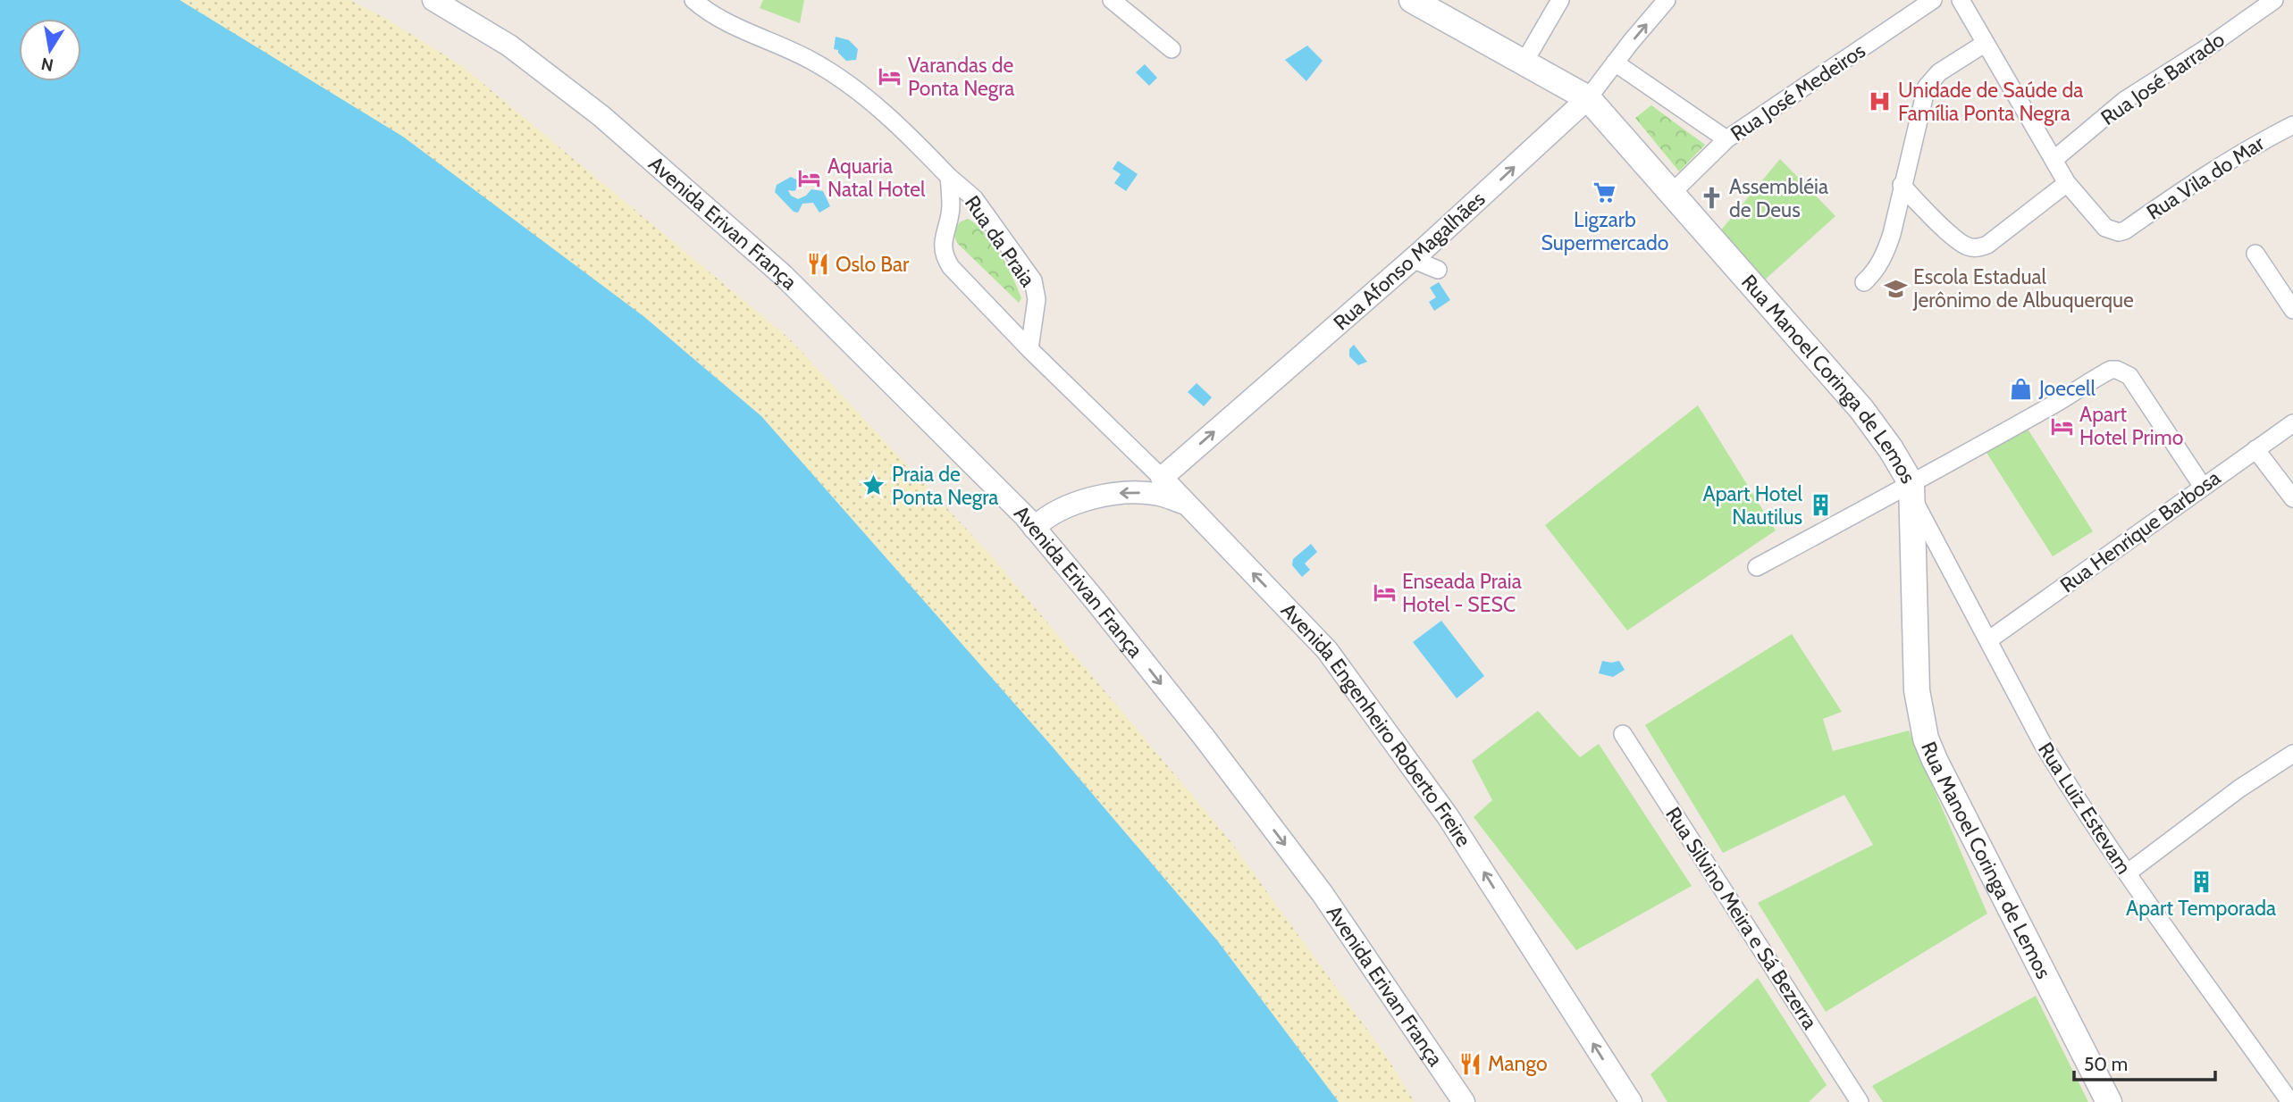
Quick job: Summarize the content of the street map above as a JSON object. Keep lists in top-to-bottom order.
{
  "streets": {
    "main road": ["Rua Manoel Coringa de Lemos"],
    "street": [
      "Rua José Barrado",
      "Rua José Medeiros",
      "Rua Vila do Mar",
      "Avenida Erivan França",
      "Rua da Praia",
      "Rua Afonso Magalhães",
      "Rua Henrique Barbosa",
      "Avenida Engenheiro Roberto Freire",
      "Rua Luiz Estevam",
      "Rua Silvino Meira e Sá Bezerra"
    ]
  },
  "crossings": [
    ["Rua José Medeiros", "Rua Manoel Coringa de Lemos"],
    ["Avenida Erivan França", "Avenida Engenheiro Roberto Freire"],
    ["Rua Afonso Magalhães", "Rua Manoel Coringa de Lemos"],
    ["Rua Manoel Coringa de Lemos", "Rua Luiz Estevam"],
    ["Rua Henrique Barbosa", "Rua Luiz Estevam"]
  ],
  "one_way": ["Avenida Erivan França", "Rua Afonso Magalhães", "Avenida Engenheiro Roberto Freire"],
  "places": {
    "hotel": [
      "Varandas de Ponta Negra",
      "Aquaria Natal Hotel",
      "Apart Hotel Primo",
      "Enseada Praia Hotel - SESC"
    ],
    "hospital": ["Unidade de Saúde da Família Ponta Negra"],
    "supermarket": ["Ligzarb Supermercado"],
    "church": ["Assembléia de Deus"],
    "restaurant": ["Oslo Bar", "Mango"],
    "school or university": ["Escola Estadual Jerônimo de Albuquerque"],
    "shop": ["Joecell"],
    "place": ["Praia de Ponta Negra"],
    "building": ["Apart Hotel Nautilus", "Apart Temporada"]
  },
  "scale_bar": "50 m",
  "north": "bottom"
}
